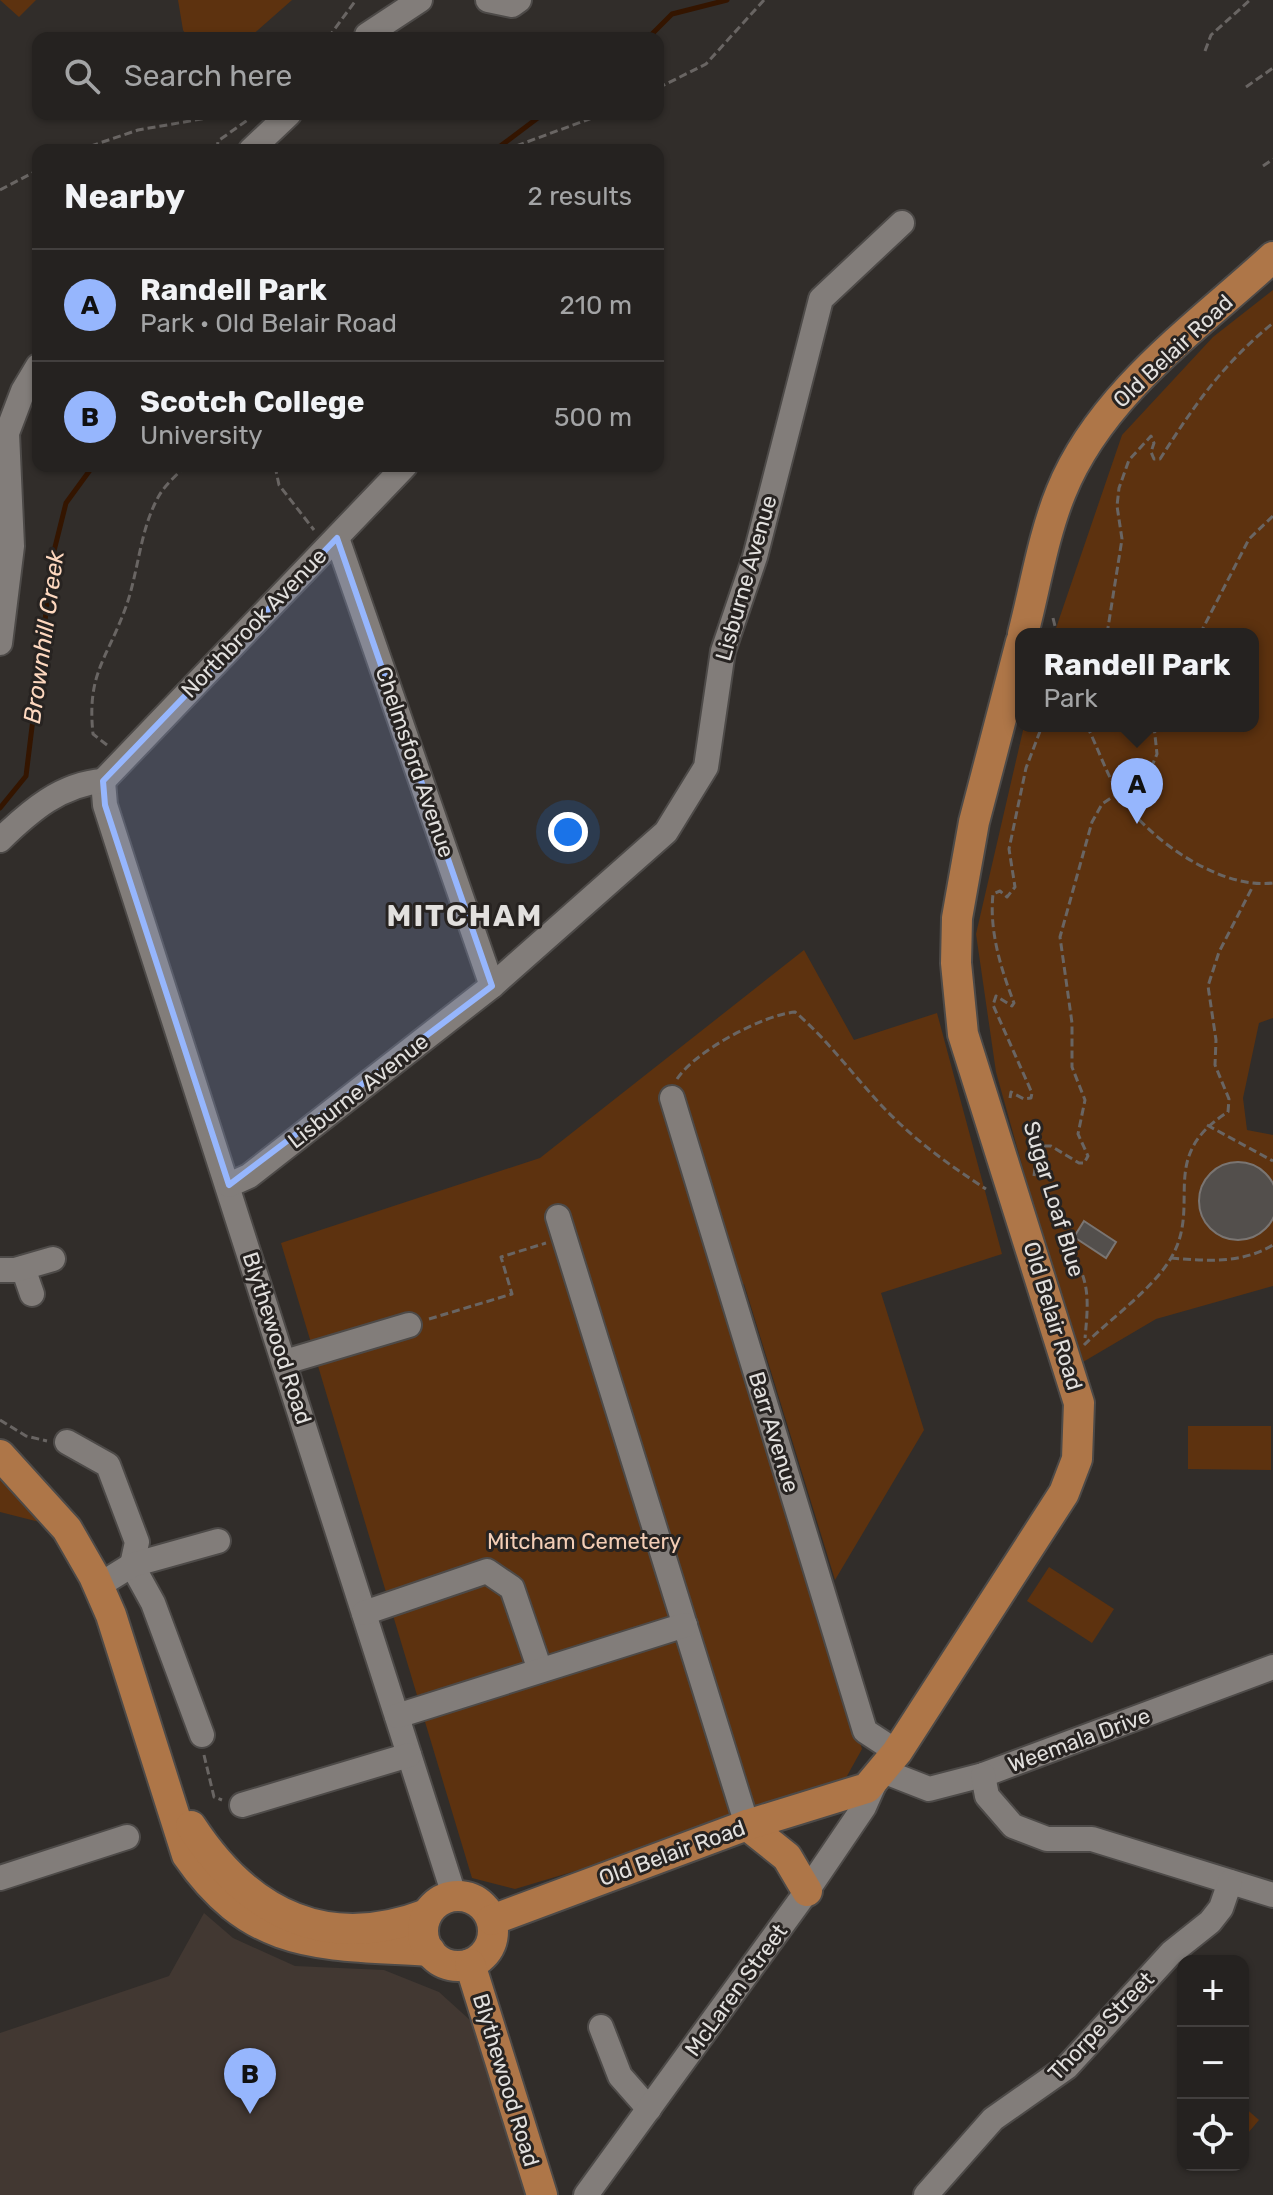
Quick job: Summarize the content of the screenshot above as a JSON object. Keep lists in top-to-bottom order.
{
  "streets": {
    "main road": ["Old Belair Road", "Blythewood Road"],
    "street": [
      "Lisburne Avenue",
      "Northbrook Avenue",
      "Chelmsford Avenue",
      "Barr Avenue",
      "Weemala Drive",
      "McLaren Street",
      "Thorpe Street"
    ],
    "path": ["Sugar Loaf Blue"]
  },
  "crossings": [
    ["Old Belair Road", "Blythewood Road"],
    ["Old Belair Road", "Barr Avenue"],
    ["Old Belair Road", "Weemala Drive"],
    ["Old Belair Road", "McLaren Street"],
    ["Lisburne Avenue", "Chelmsford Avenue"],
    ["Lisburne Avenue", "Blythewood Road"],
    ["Northbrook Avenue", "Chelmsford Avenue"],
    ["Northbrook Avenue", "Blythewood Road"],
    ["Barr Avenue", "Weemala Drive"],
    ["Barr Avenue", "McLaren Street"],
    ["Weemala Drive", "McLaren Street"]
  ],
  "districts": ["MITCHAM"],
  "water": ["Brownhill Creek"],
  "parks": ["Mitcham Cemetery"],
  "page": {
    "search": "Search here",
    "heading": ["Nearby", "2 results"],
    "list": [
      {
        "mark": "A",
        "name": "Randell Park",
        "note": "Park · Old Belair Road",
        "value": "210 m"
      },
      {
        "mark": "B",
        "name": "Scotch College",
        "note": "University",
        "value": "500 m"
      }
    ],
    "popup": ["Randell Park", "Park"],
    "pins": ["A", "B"],
    "map_buttons": ["+", "−"]
  }
}
